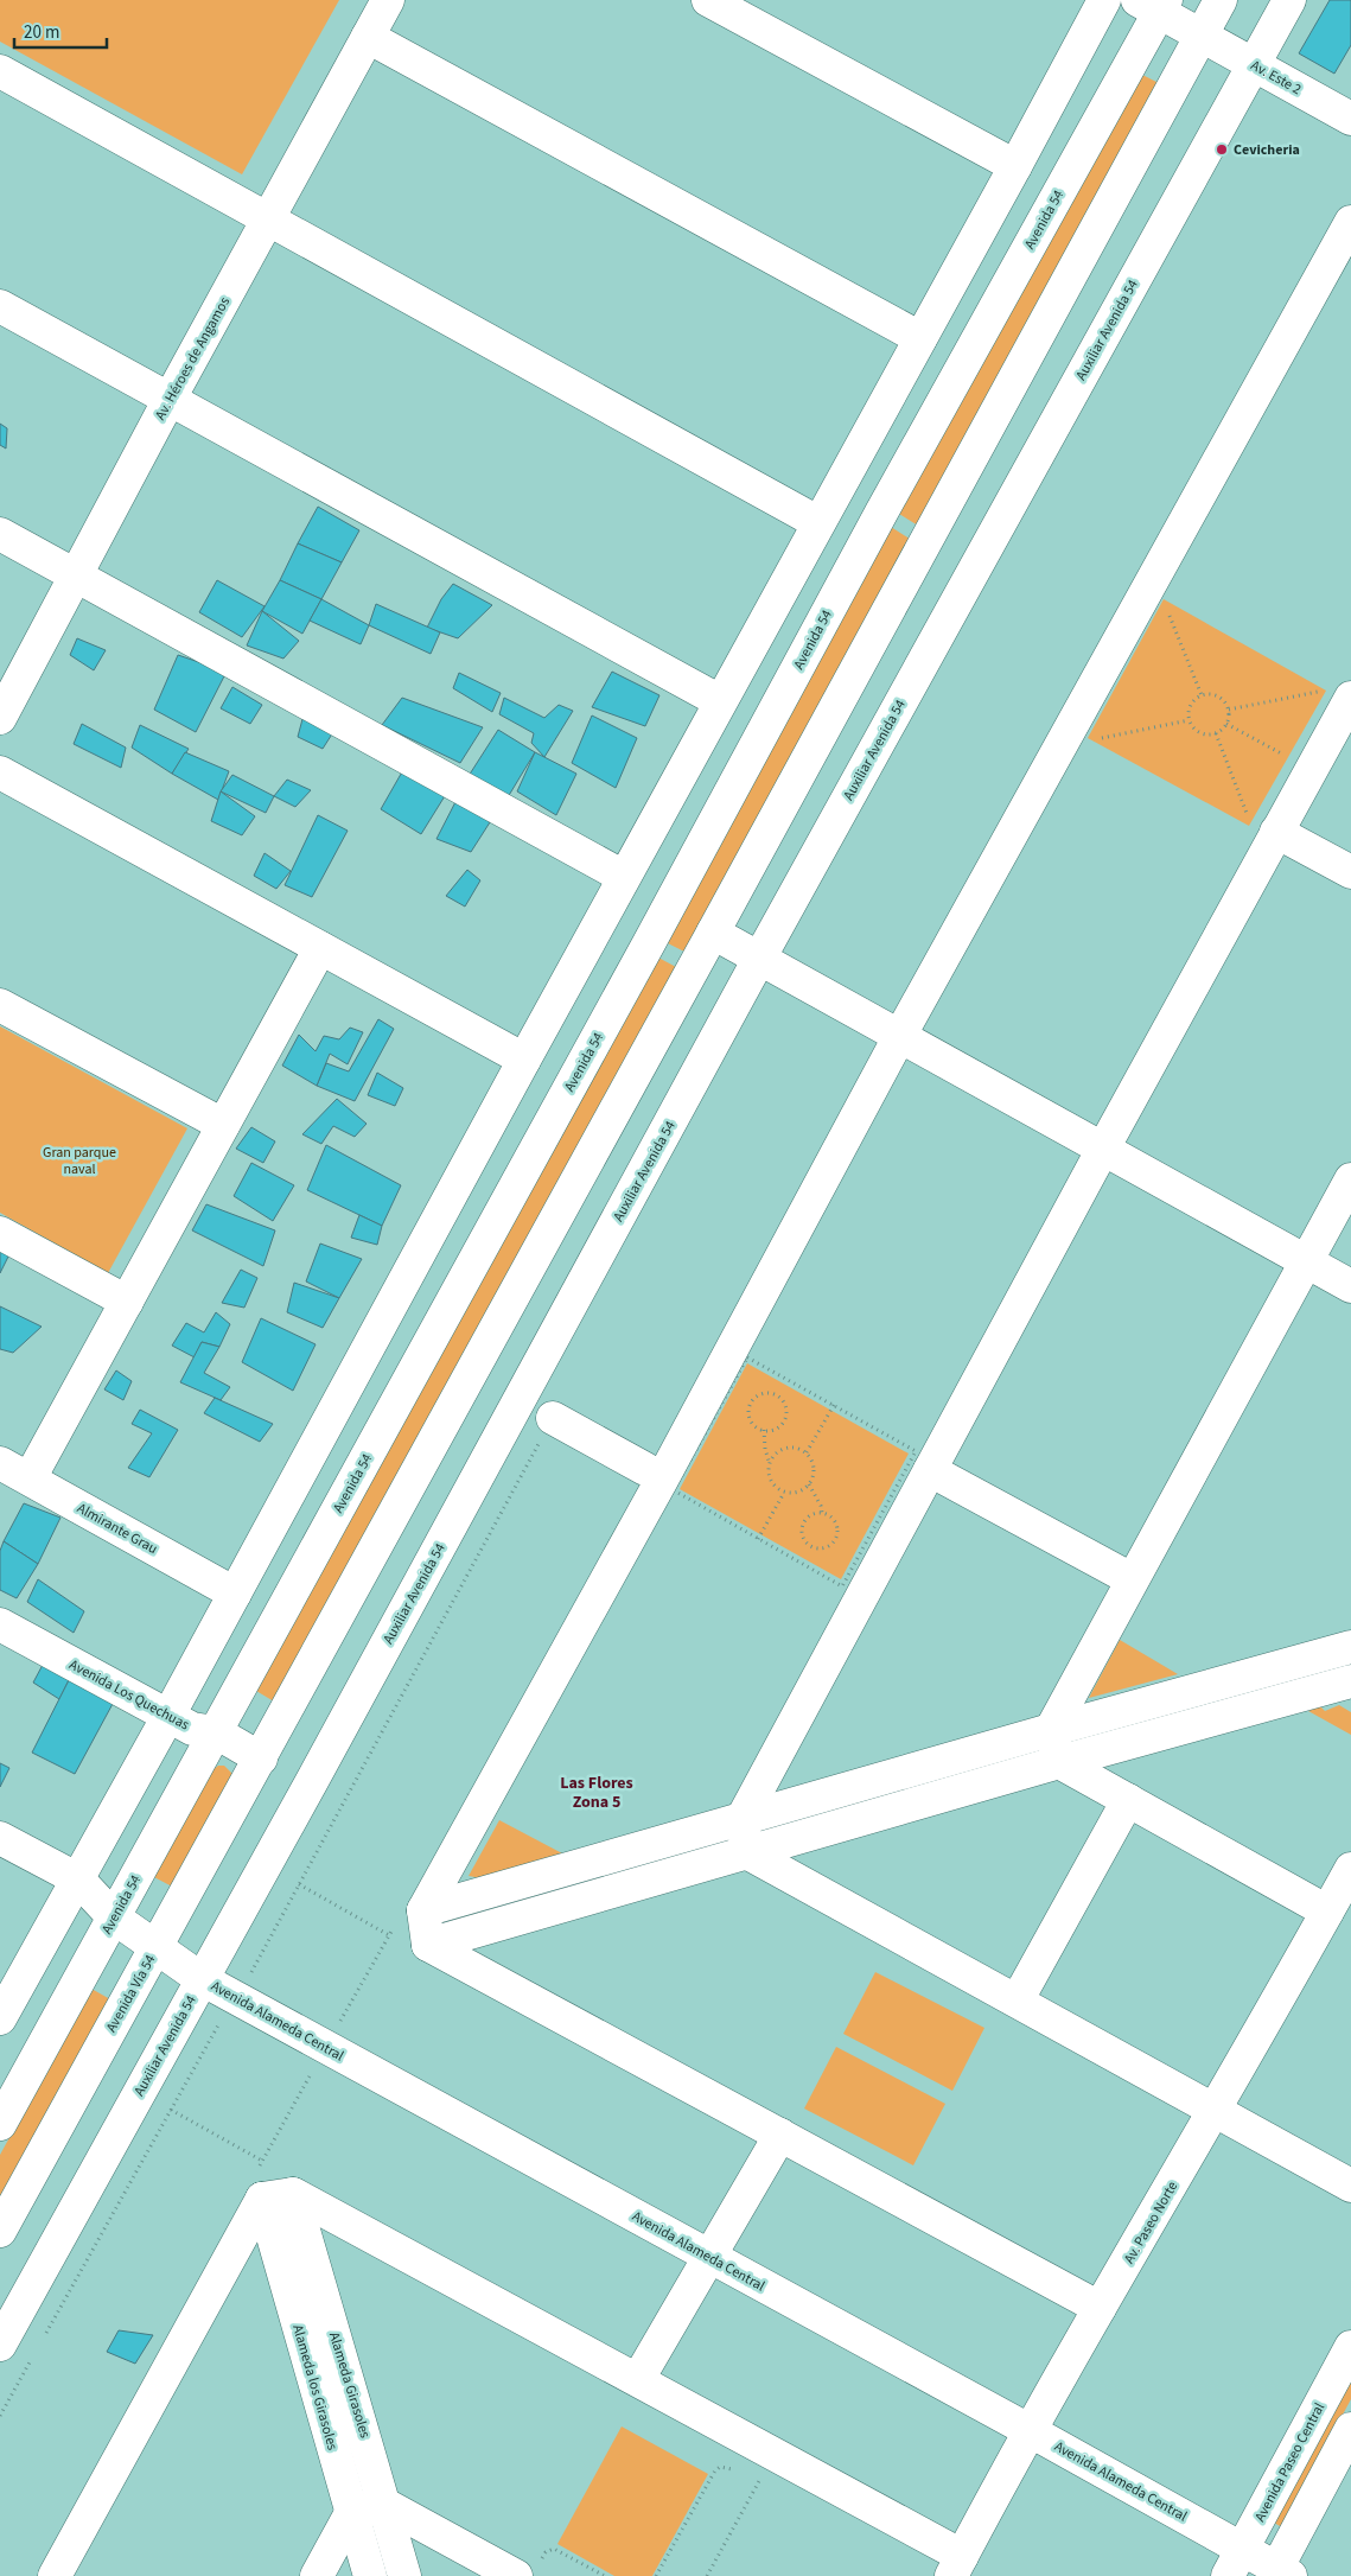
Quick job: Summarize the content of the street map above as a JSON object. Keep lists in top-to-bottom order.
{
  "streets": {
    "street": [
      "Av. Este 2",
      "Avenida 54",
      "Auxiliar Avenida 54",
      "Av. Héroes de Angamos",
      "Almirante Grau",
      "Avenida Los Quechuas",
      "Avenida Vía 54",
      "Avenida Alameda Central",
      "Av. Paseo Norte",
      "Alameda Girasoles",
      "Alameda los Girasoles",
      "Avenida Paseo Central"
    ]
  },
  "crossings": [
    ["Av. Este 2", "Avenida 54"],
    ["Av. Este 2", "Auxiliar Avenida 54"],
    ["Avenida 54", "Avenida Los Quechuas"],
    ["Avenida 54", "Avenida Alameda Central"],
    ["Auxiliar Avenida 54", "Avenida Alameda Central"],
    ["Avenida Los Quechuas", "Avenida Vía 54"],
    ["Avenida Vía 54", "Avenida Alameda Central"],
    ["Avenida Alameda Central", "Av. Paseo Norte"],
    ["Avenida Alameda Central", "Avenida Paseo Central"]
  ],
  "districts": ["Las Flores Zona 5"],
  "parks": ["Gran parque naval"],
  "places": ["Cevicheria"],
  "scale_bar": "20 m"
}
